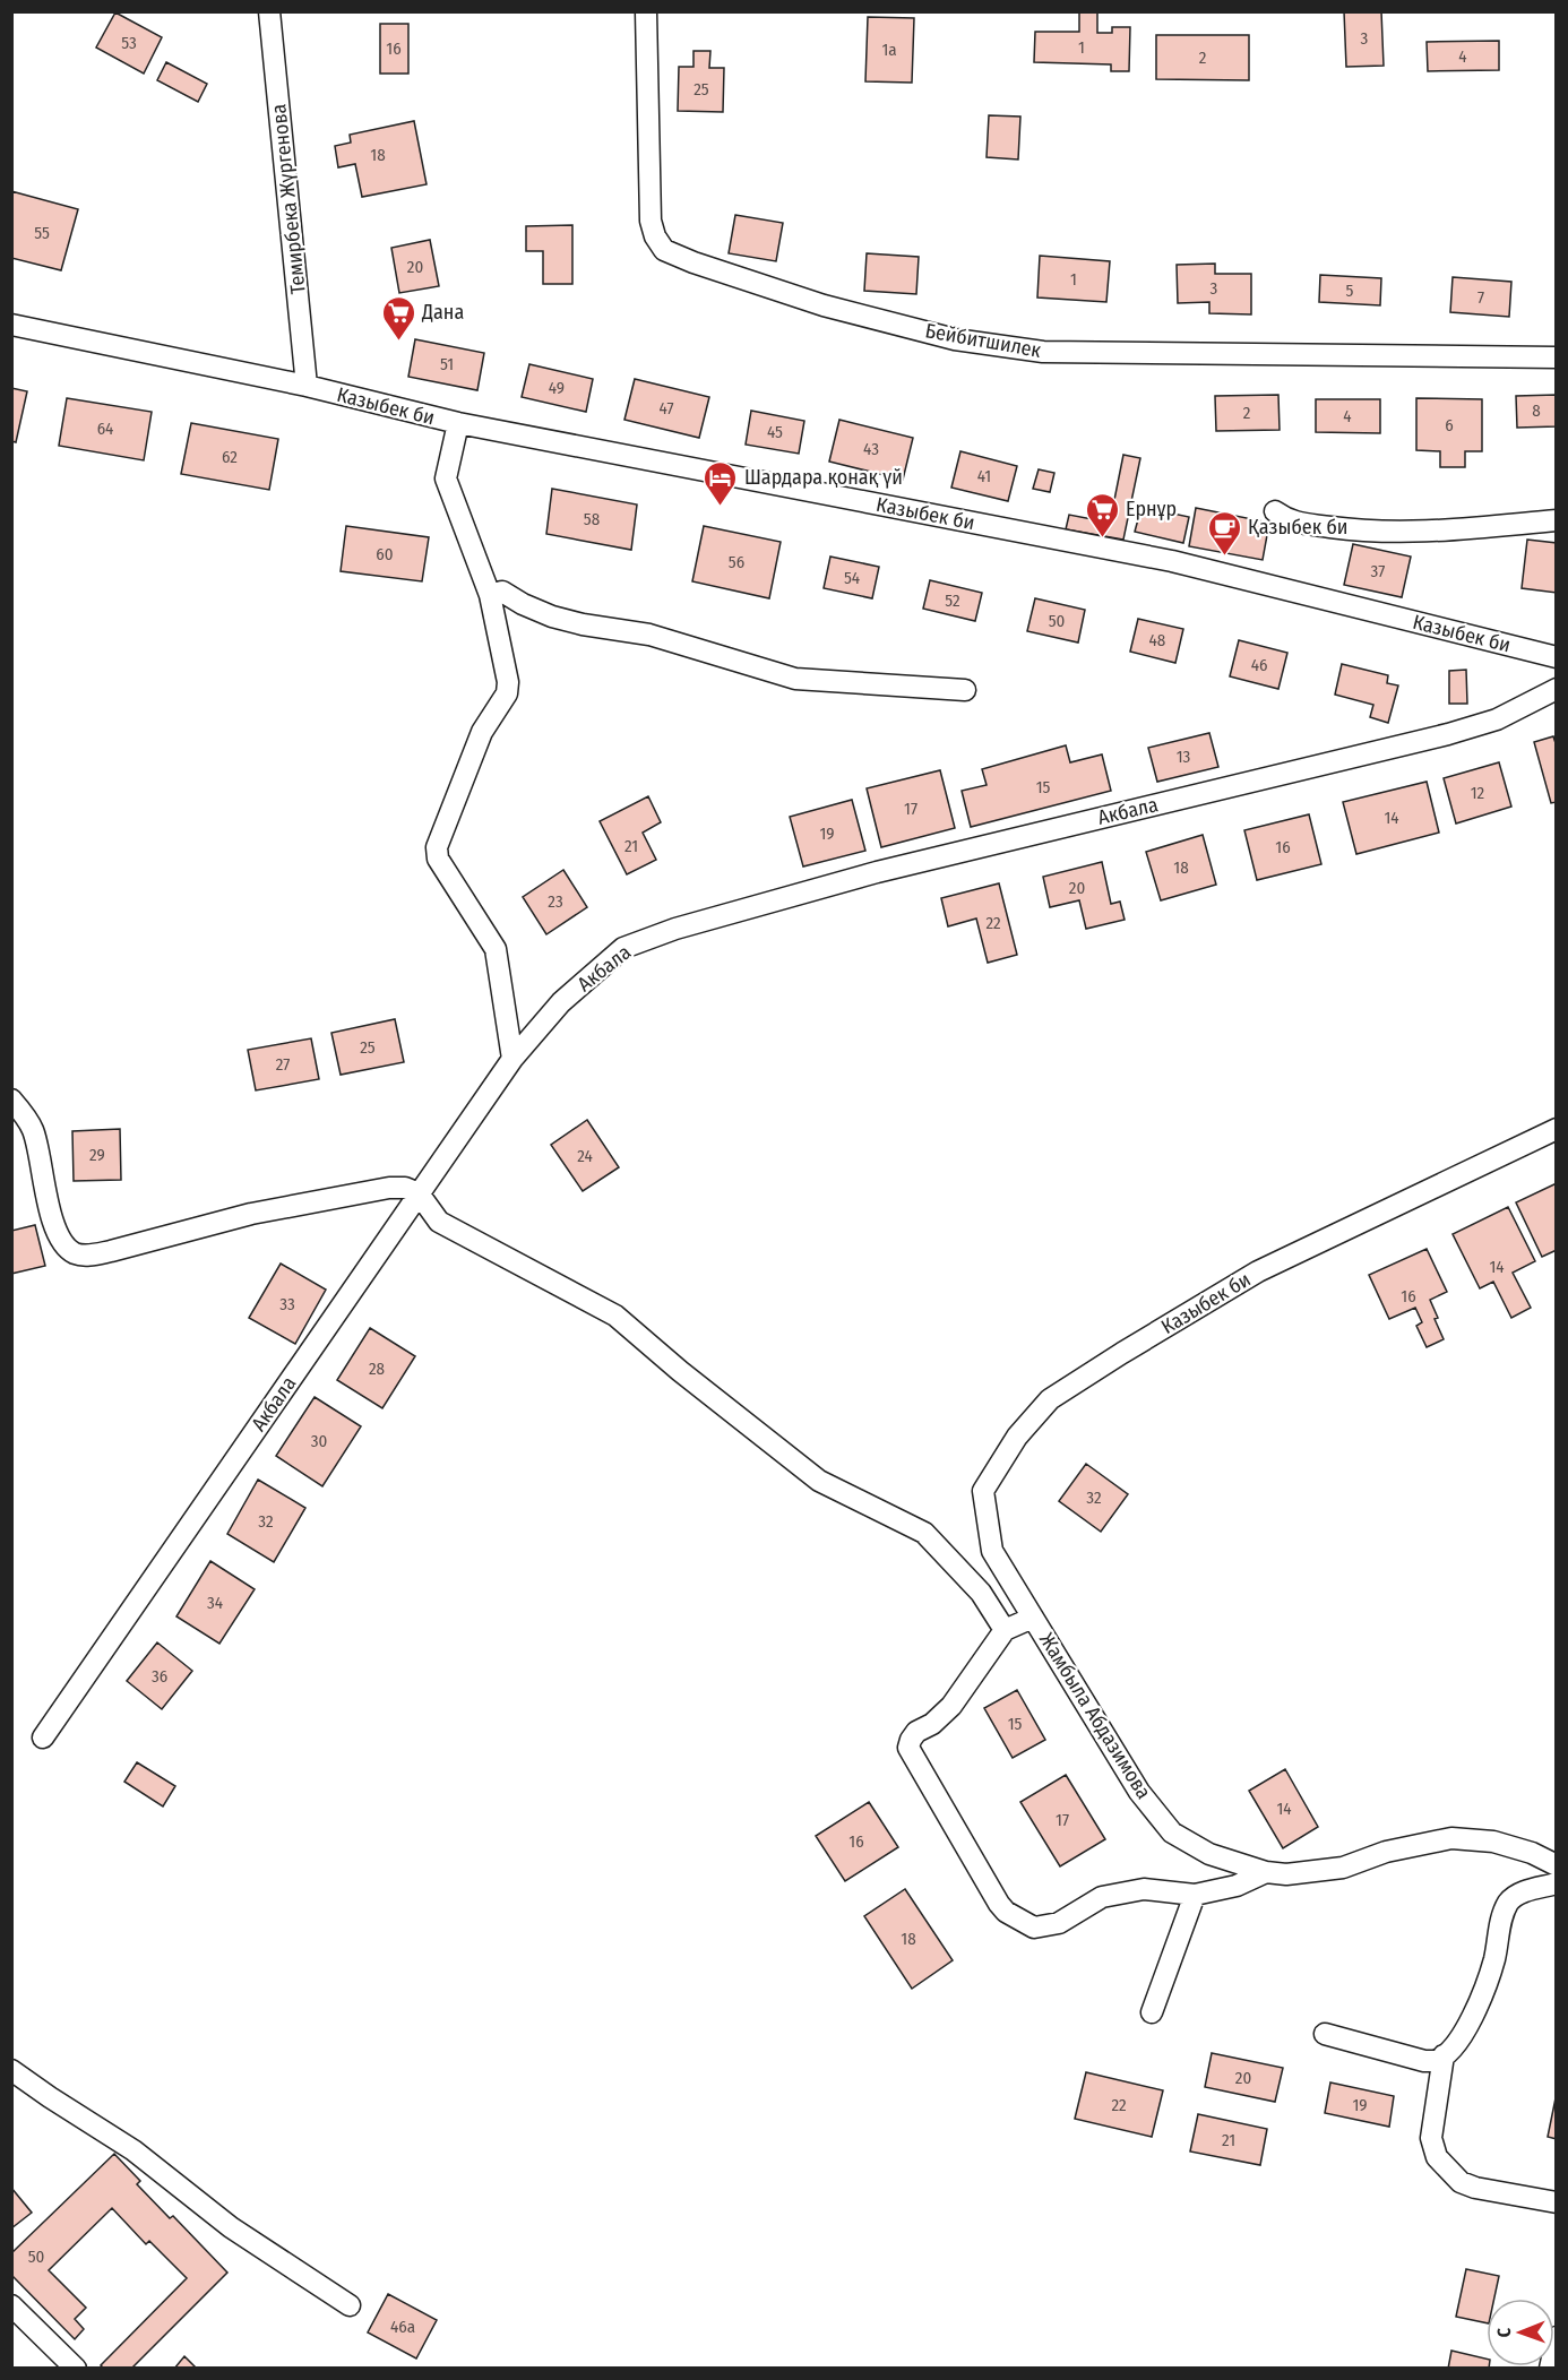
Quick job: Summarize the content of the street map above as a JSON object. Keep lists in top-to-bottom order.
{
  "streets": {
    "street": [
      "Темирбека Жүргенова",
      "Бейбитшилек",
      "Казыбек би",
      "Акбала",
      "Жамбыла Абдазимова"
    ]
  },
  "crossings": [
    ["Темирбека Жүргенова", "Казыбек би"],
    ["Казыбек би", "Жамбыла Абдазимова"]
  ],
  "places": {
    "supermarket": ["Дана", "Ернұр"],
    "hotel": ["Шардара қонақ үй"],
    "cafe": ["Қазыбек би"]
  },
  "house_numbers": [
    "3",
    "53",
    "1",
    "16",
    "1а",
    "4",
    "2",
    "25",
    "18",
    "55",
    "20",
    "1",
    "3",
    "5",
    "7",
    "51",
    "49",
    "47",
    "8",
    "2",
    "4",
    "6",
    "64",
    "45",
    "43",
    "62",
    "41",
    "58",
    "60",
    "56",
    "37",
    "54",
    "52",
    "50",
    "48",
    "46",
    "13",
    "15",
    "12",
    "17",
    "14",
    "19",
    "21",
    "16",
    "18",
    "20",
    "23",
    "22",
    "25",
    "27",
    "29",
    "24",
    "14",
    "16",
    "33",
    "28",
    "30",
    "32",
    "32",
    "34",
    "36",
    "15",
    "14",
    "17",
    "16",
    "18",
    "20",
    "22",
    "19",
    "21",
    "50",
    "46а"
  ],
  "north": "left"
}
